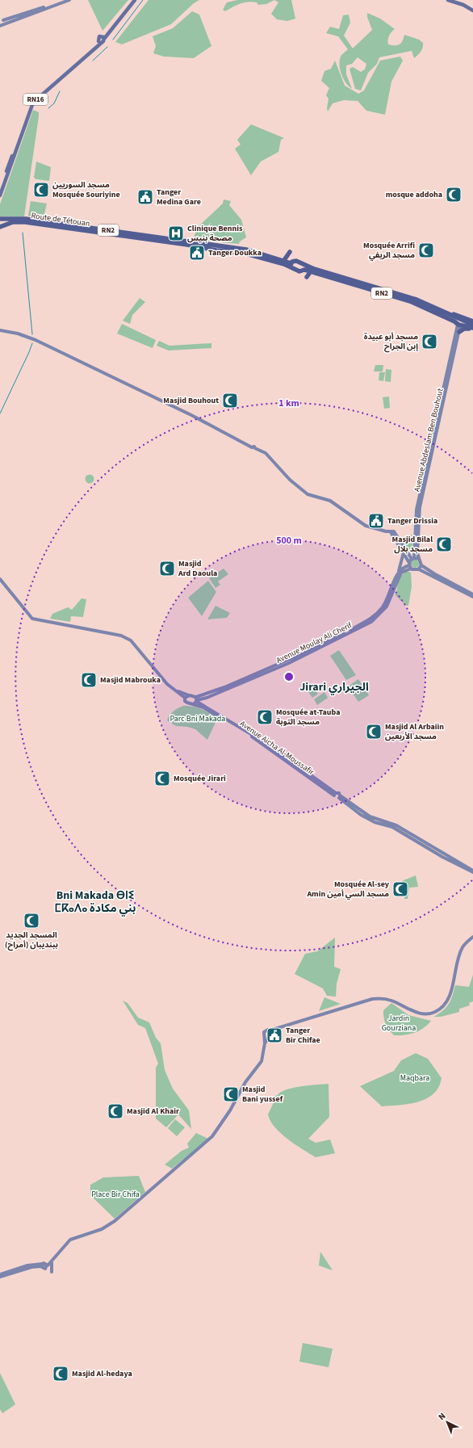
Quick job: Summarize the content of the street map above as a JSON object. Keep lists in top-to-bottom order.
{
  "streets": {
    "highway": ["Route de Tétouan", "RN2"],
    "main road": [
      "RN16",
      "Avenue Abdeslam Ben Bouhout",
      "Avenue Moulay Ali Cherif",
      "Avenue Aicha Al-Moussafir"
    ]
  },
  "crossings": [
    ["Route de Tétouan", "Avenue Abdeslam Ben Bouhout"],
    ["Avenue Abdeslam Ben Bouhout", "Avenue Moulay Ali Cherif"],
    ["Avenue Moulay Ali Cherif", "Avenue Aicha Al-Moussafir"]
  ],
  "districts": ["Jirari الجيراري", "Bni Makada ⴱⵏⵉ ⵎⴽⴰⴷⴰ بني مكادة"],
  "parks": [
    "Parc Bni Makada",
    "Jardin Gourziana",
    "Maqbara",
    "Place Bir Chifa"
  ],
  "places": {
    "mosque": [
      "مسجد السوريين Mosquée Souriyine",
      "mosque addoha",
      "Mosquée Arrifi مسجد الريفي",
      "مسجد أبو عبيدة إبن الجراح",
      "Masjid Bouhout",
      "Masjid Bilal مسجد بلال",
      "Masjid Ard Daoula",
      "Masjid Mabrouka",
      "Mosquée at-Tauba مسجد التوبة",
      "Masjid Al Arbaiin مسجد الأربعين",
      "Mosquée Jirari",
      "Mosquée Al-sey Amin مسجد السي أمين",
      "المسجد الجديد (أمراح) ببنديبان",
      "Masjid Bani yussef",
      "Masjid Al Khair",
      "Masjid Al-hedaya"
    ],
    "public building": [
      "Tanger Medina Gare",
      "Tanger Doukka",
      "Tanger Drissia",
      "Tanger Bir Chifae"
    ],
    "hospital": ["Clinique Bennis مصحة بنيس"]
  },
  "north": "top left",
  "rings": ["1 km", "500 m"]
}
